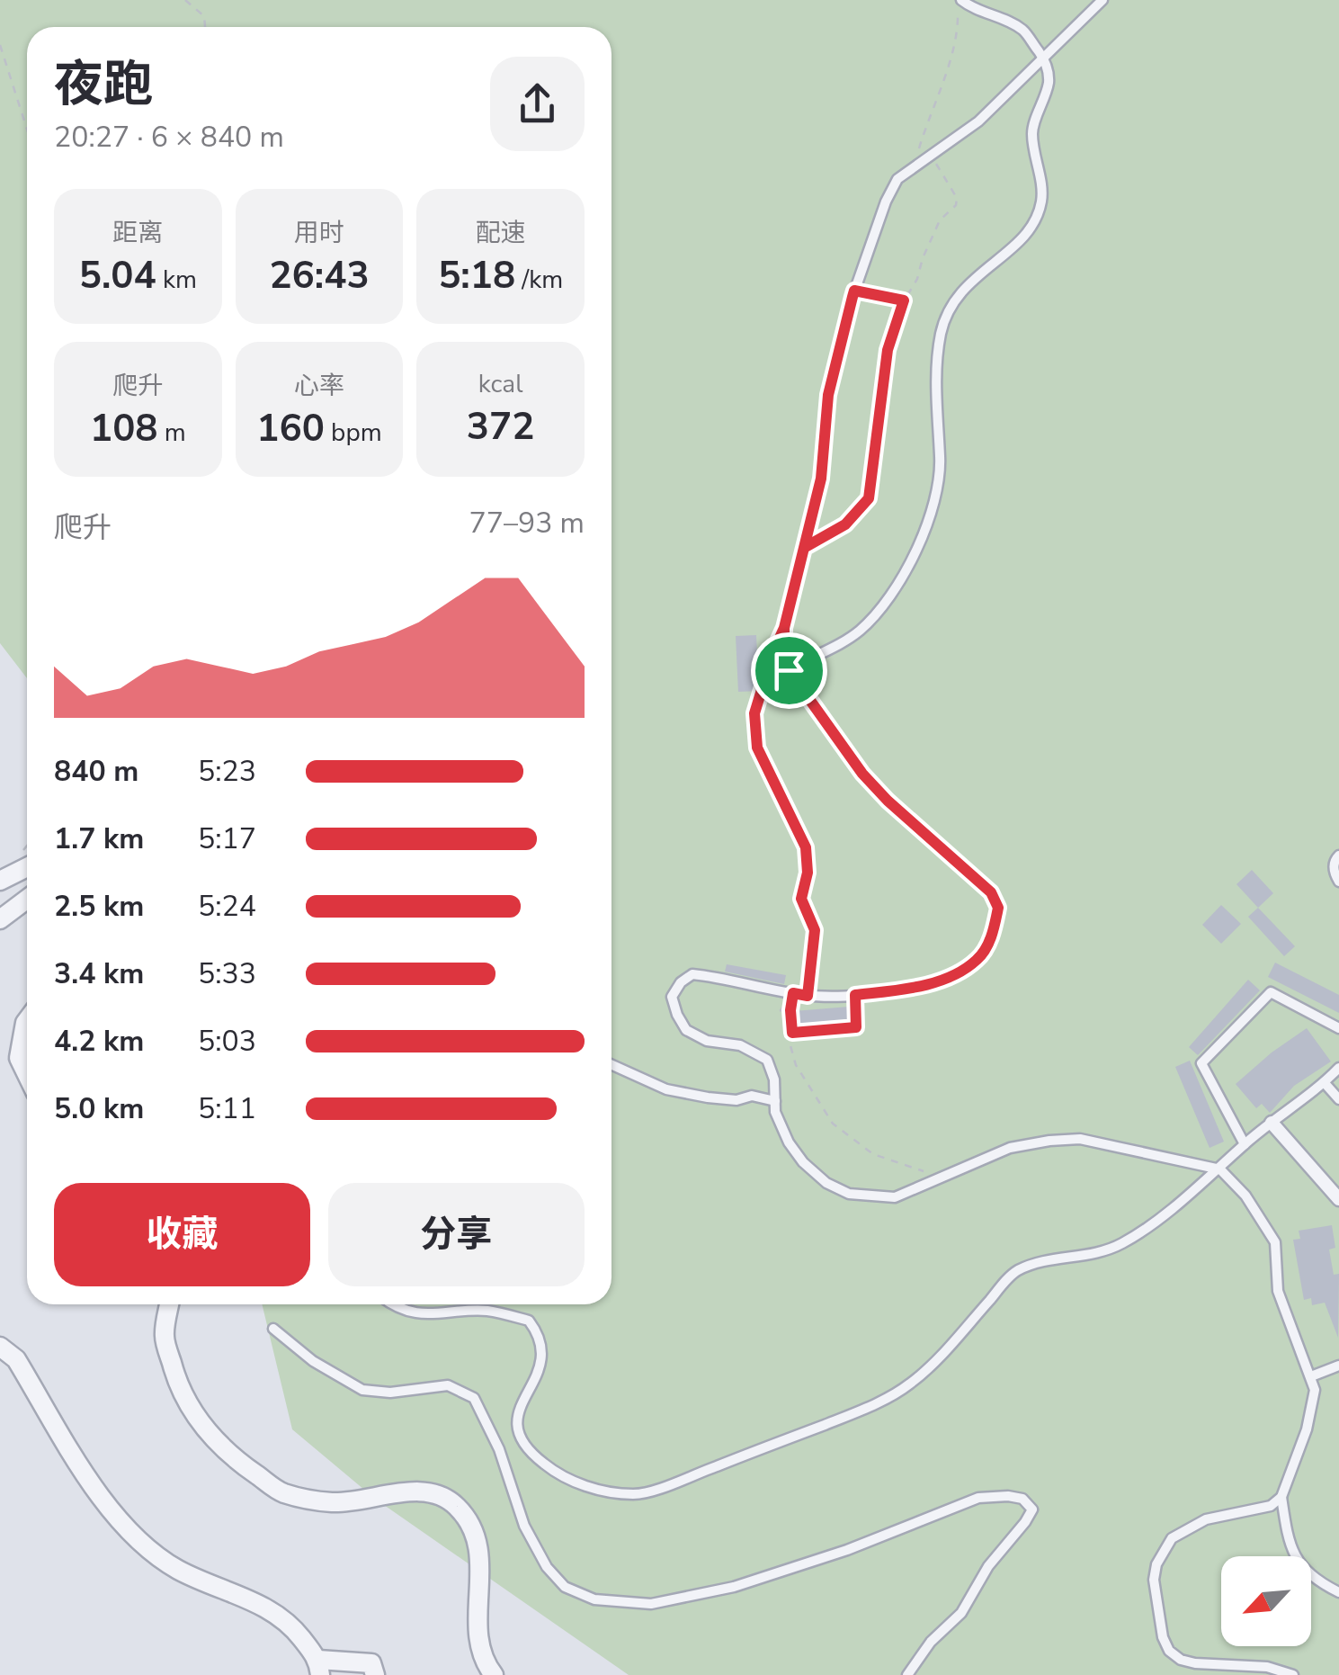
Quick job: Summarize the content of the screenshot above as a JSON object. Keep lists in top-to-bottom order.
{
  "north": "bottom left",
  "page": {
    "heading": ["夜跑", "20:27 · 6 × 840 m"],
    "stats": [
      ["距离", "5.04 km"],
      ["用时", "26:43"],
      ["配速", "5:18 /km"],
      ["爬升", "108 m"],
      ["心率", "160 bpm"],
      ["kcal", "372"]
    ],
    "chart": ["爬升", "77–93 m"],
    "list": [
      {
        "name": "840 m",
        "note": "5:23"
      },
      {
        "name": "1.7 km",
        "note": "5:17"
      },
      {
        "name": "2.5 km",
        "note": "5:24"
      },
      {
        "name": "3.4 km",
        "note": "5:33"
      },
      {
        "name": "4.2 km",
        "note": "5:03"
      },
      {
        "name": "5.0 km",
        "note": "5:11"
      }
    ],
    "buttons": ["收藏", "分享"]
  }
}
